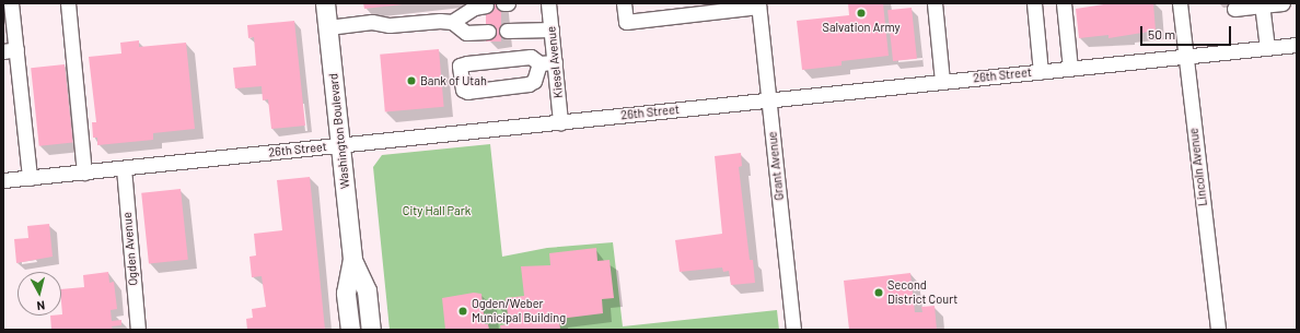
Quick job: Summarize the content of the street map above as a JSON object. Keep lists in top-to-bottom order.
{
  "streets": {
    "main road": ["Washington Boulevard"],
    "street": [
      "Kiesel Avenue",
      "26th Street",
      "Grant Avenue",
      "Lincoln Avenue",
      "Ogden Avenue"
    ]
  },
  "crossings": [
    ["Kiesel Avenue", "26th Street"],
    ["26th Street", "Washington Boulevard"],
    ["26th Street", "Grant Avenue"],
    ["26th Street", "Lincoln Avenue"],
    ["26th Street", "Ogden Avenue"]
  ],
  "parks": ["City Hall Park"],
  "places": [
    "Salvation Army",
    "Bank of Utah",
    "Second District Court",
    "Ogden/Weber Municipal Building"
  ],
  "scale_bar": "50 m",
  "north": "bottom"
}
